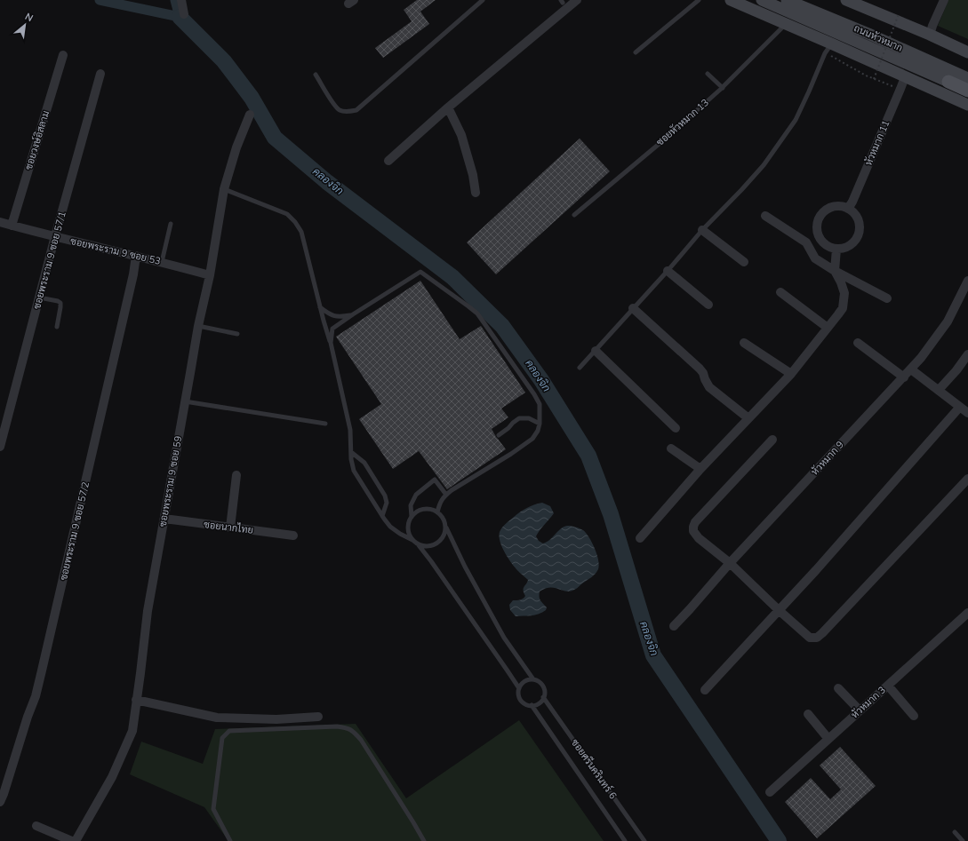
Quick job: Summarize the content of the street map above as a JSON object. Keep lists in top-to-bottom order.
{
  "streets": {
    "main road": ["ถนนหัวหมาก"],
    "street": [
      "ซอยวงษ์อิสลาม",
      "หัวหมาก 11",
      "ซอยพระราม 9 ซอย 53",
      "ซอยพระราม 9 ซอย 57/1",
      "หัวหมาก 9",
      "ซอยพระราม 9 ซอย 59",
      "ซอยนากไทย",
      "ซอยพระราม 9 ซอย 57/2",
      "หัวหมาก 3"
    ],
    "lane": ["ซอยหัวหมาก 13", "ซอยศรีนครินทร์ 6"]
  },
  "crossings": [
    ["ซอยวงษ์อิสลาม", "ซอยพระราม 9 ซอย 53"],
    ["ซอยพระราม 9 ซอย 53", "ซอยพระราม 9 ซอย 57/1"],
    ["ซอยพระราม 9 ซอย 53", "ซอยพระราม 9 ซอย 59"],
    ["ซอยพระราม 9 ซอย 53", "ซอยพระราม 9 ซอย 57/2"],
    ["ซอยพระราม 9 ซอย 59", "ซอยนากไทย"]
  ],
  "water": ["คลองจิก"],
  "north": "top right"
}
